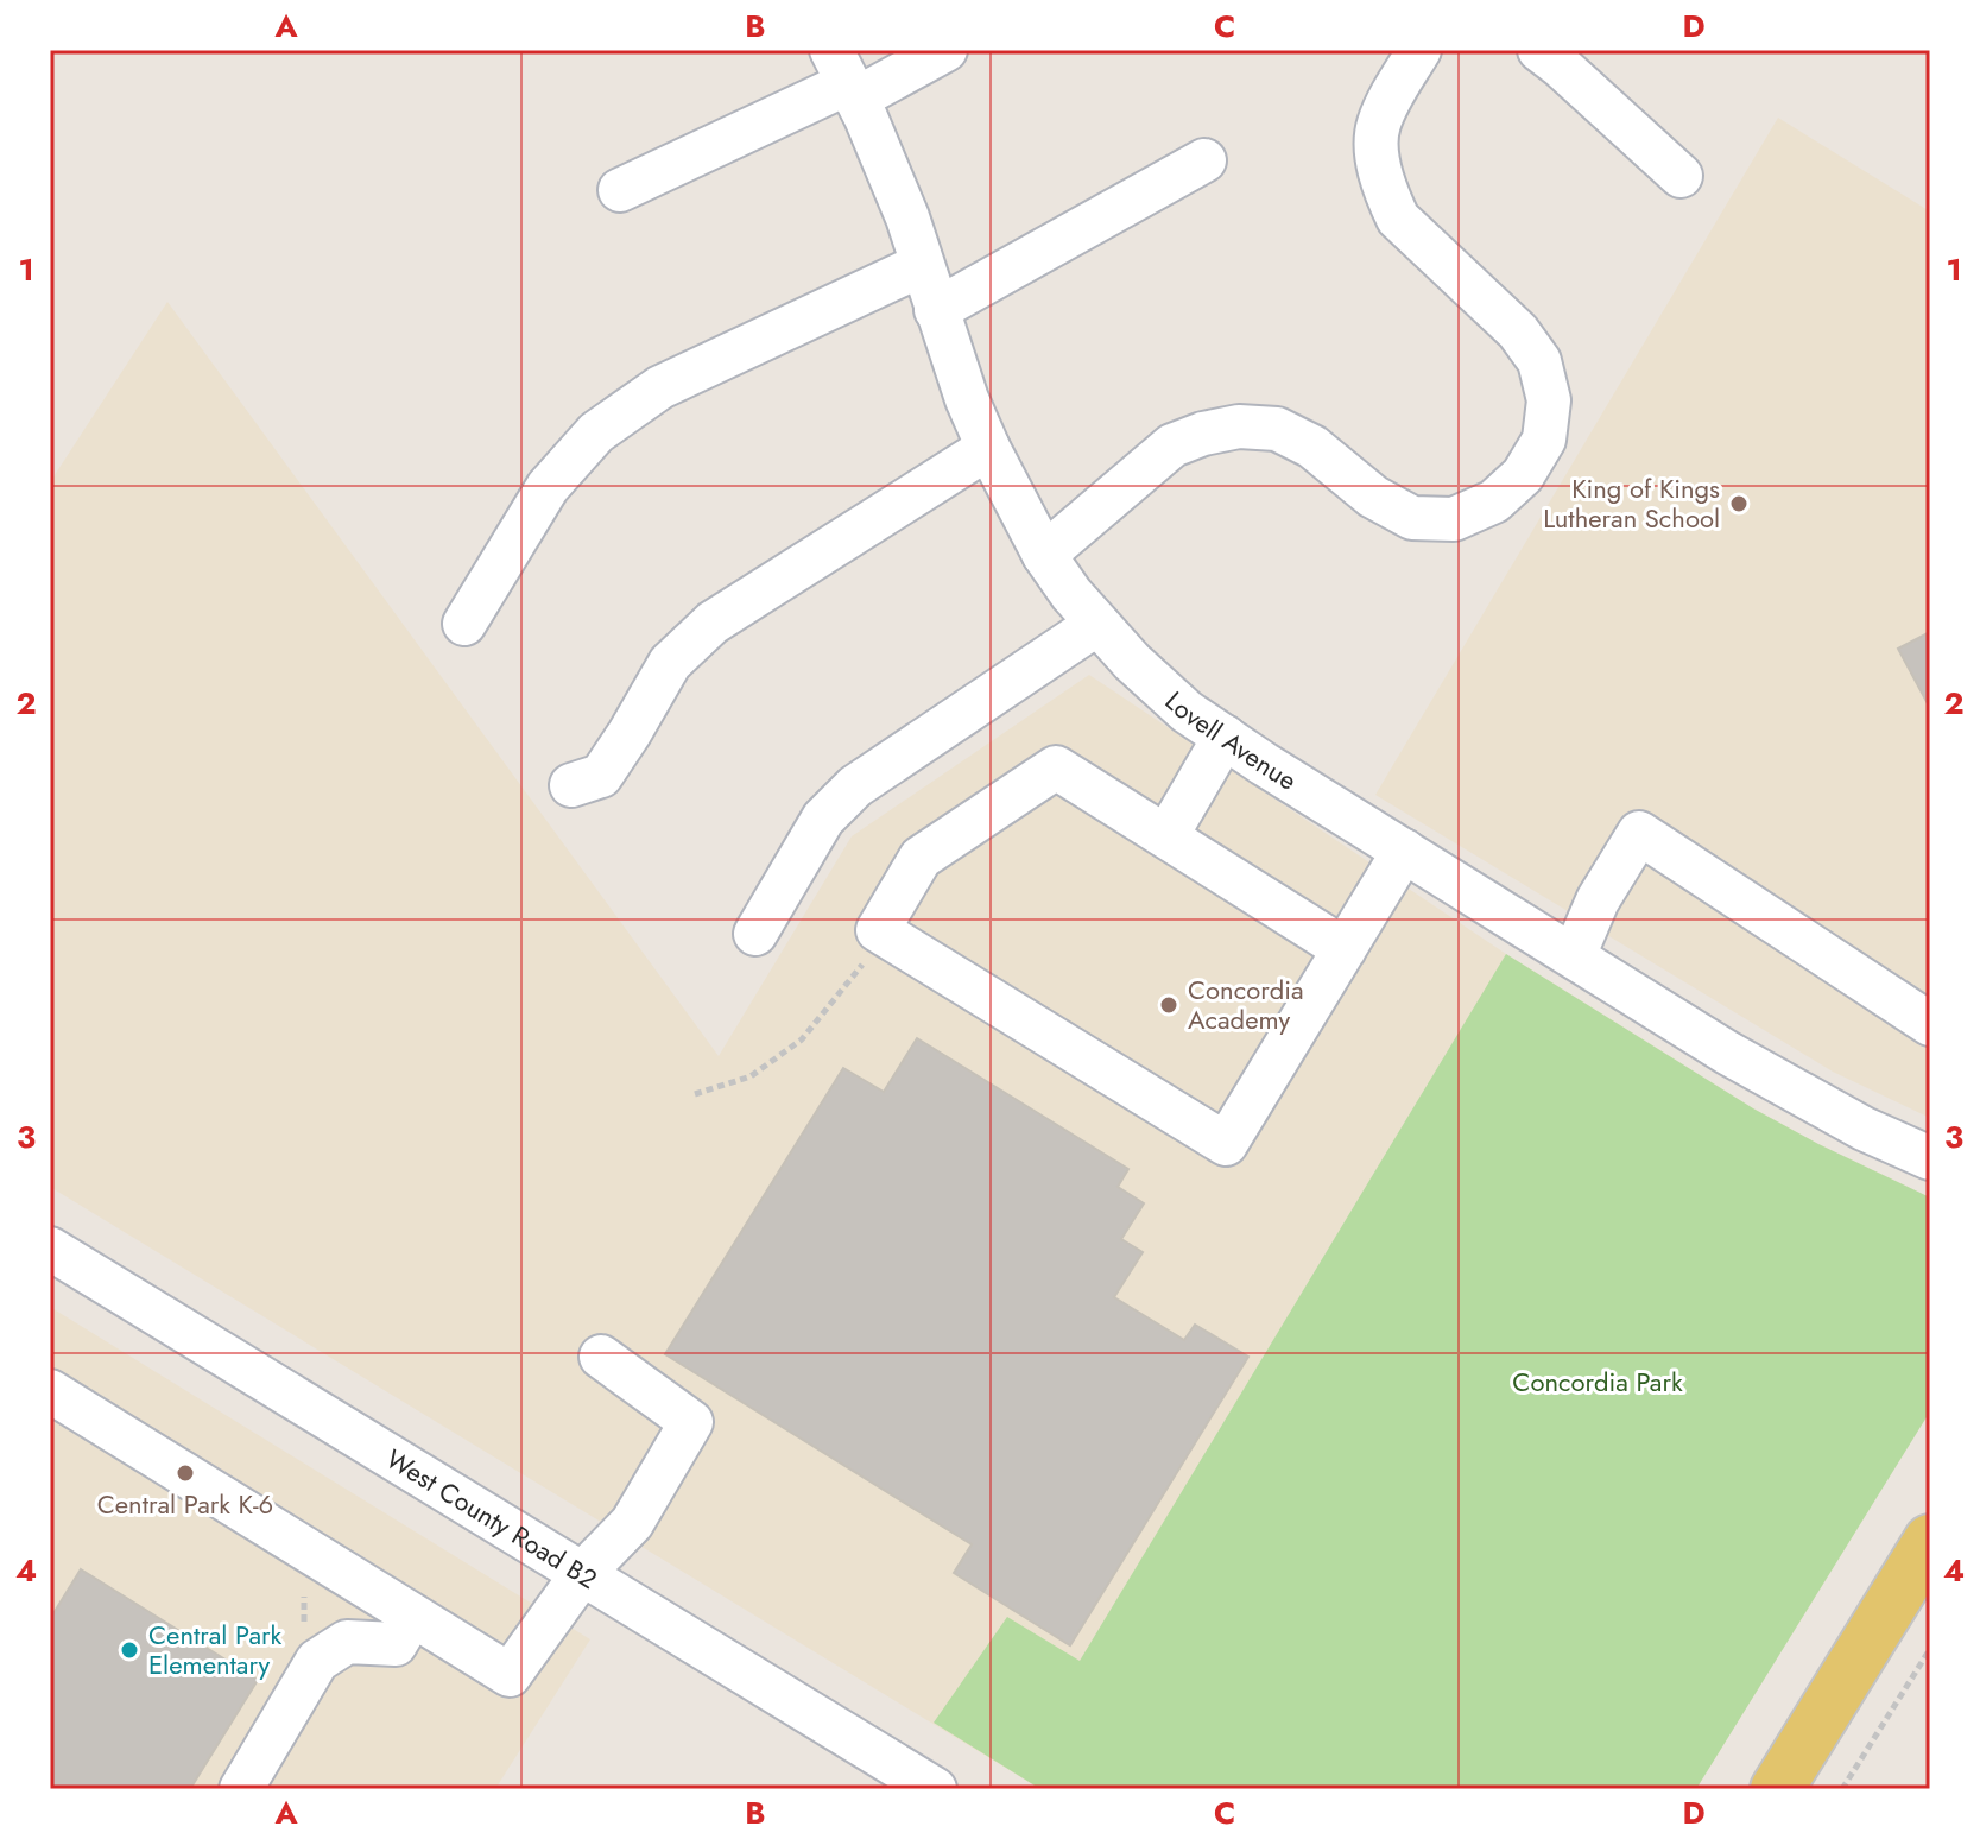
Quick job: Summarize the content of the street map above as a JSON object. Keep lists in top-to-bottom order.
{
  "streets": {
    "street": ["Lovell Avenue", "West County Road B2"]
  },
  "parks": ["Concordia Park"],
  "places": [
    "King of Kings Lutheran School",
    "Concordia Academy",
    "Central Park K-6",
    "Central Park Elementary"
  ],
  "grid": {
    "columns": [
      "A",
      "B",
      "C",
      "D"
    ],
    "rows": [
      "1",
      "2",
      "3",
      "4"
    ]
  }
}
